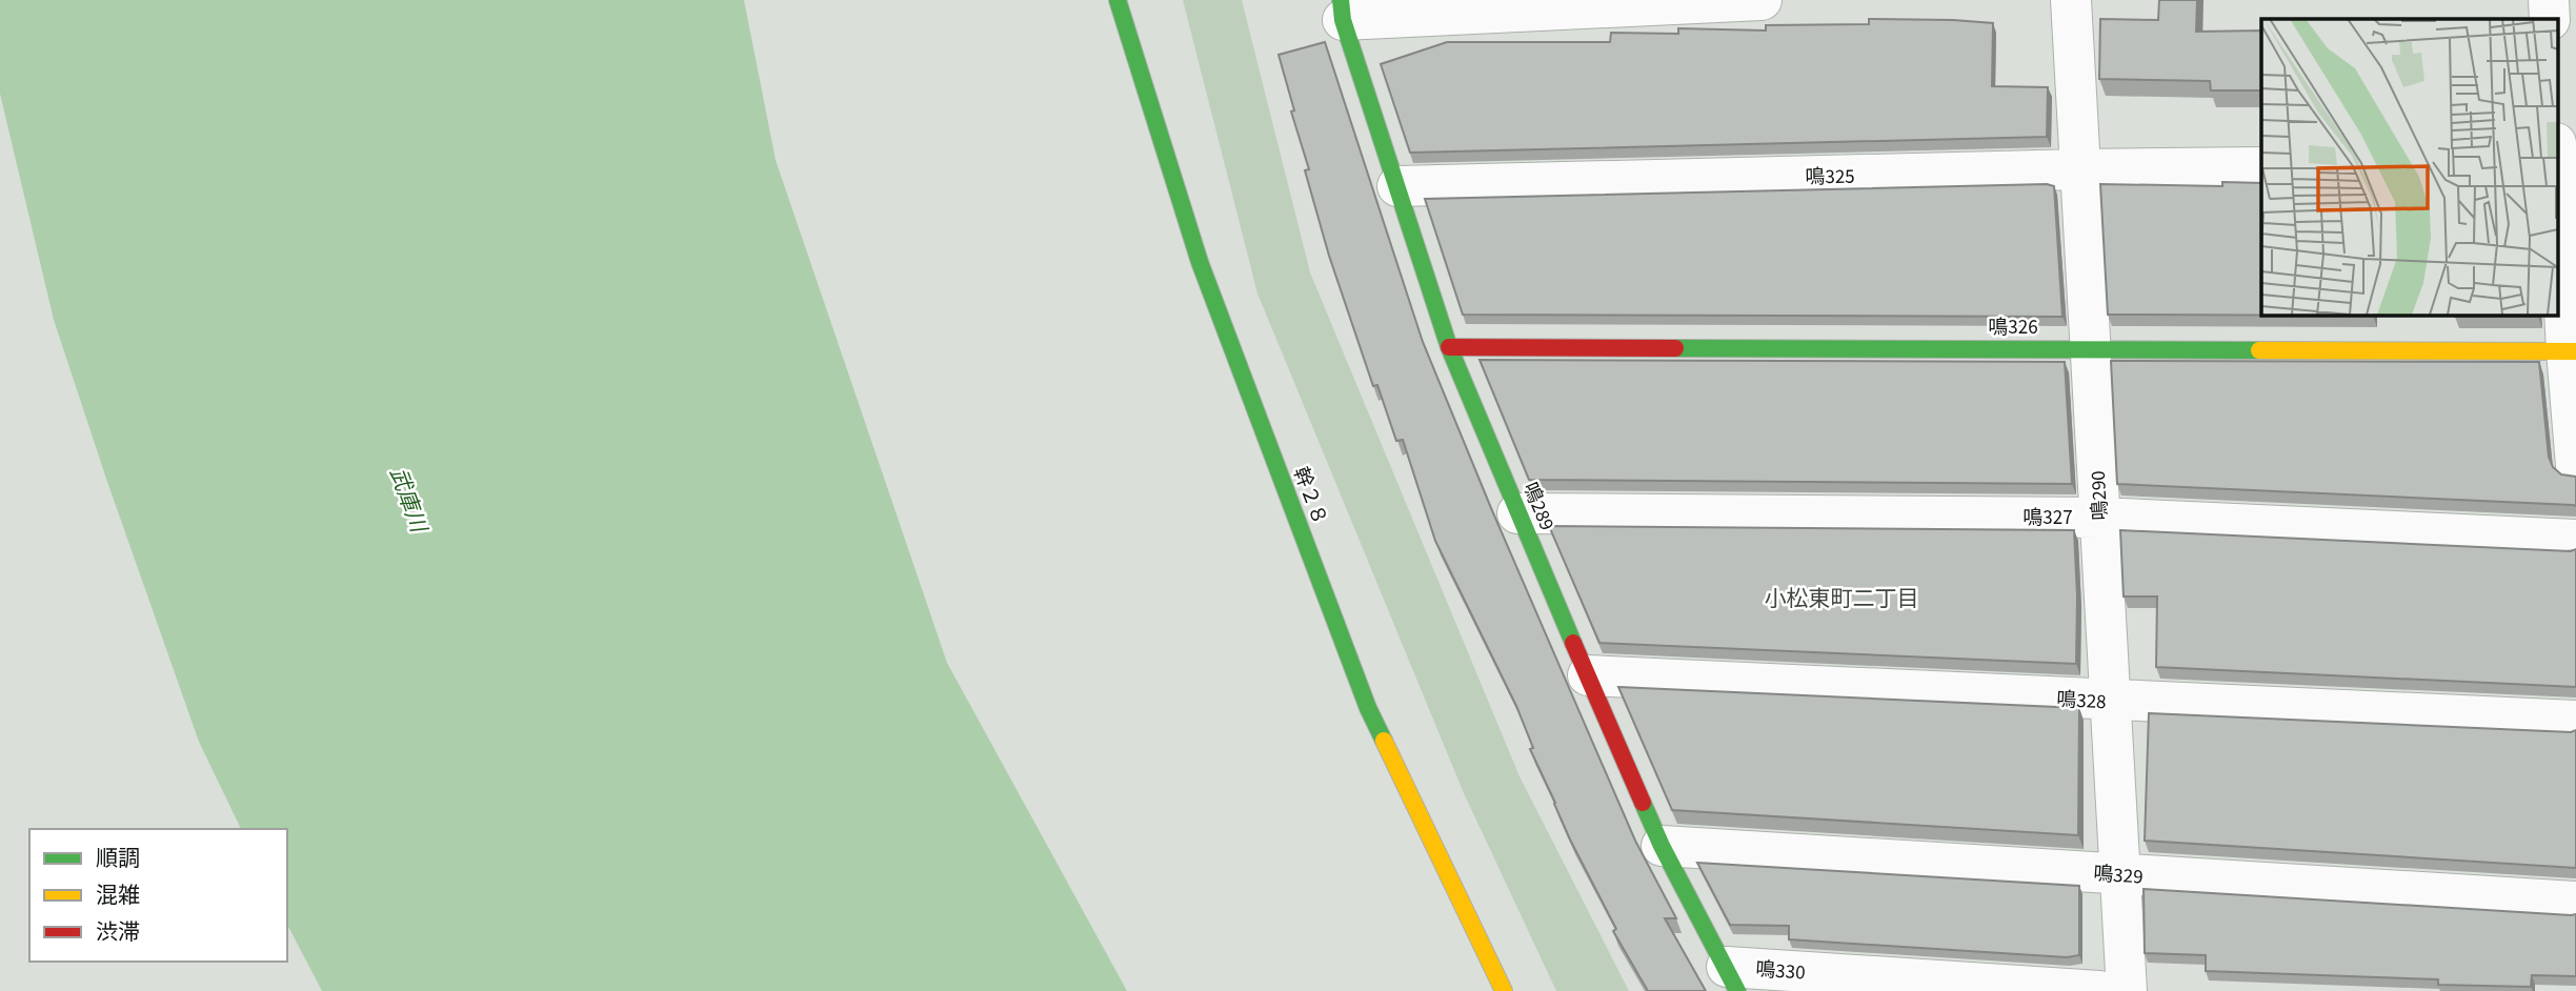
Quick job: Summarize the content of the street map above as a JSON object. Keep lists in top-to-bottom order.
{
  "streets": {
    "street": [
      "鳴325",
      "鳴326",
      "幹２８",
      "鳴290",
      "鳴289",
      "鳴327",
      "鳴328",
      "鳴329",
      "鳴330"
    ]
  },
  "crossings": [
    ["鳴325", "鳴290"],
    ["鳴325", "鳴289"],
    ["鳴326", "鳴290"],
    ["鳴326", "鳴289"],
    ["鳴290", "鳴327"],
    ["鳴290", "鳴328"],
    ["鳴290", "鳴329"],
    ["鳴289", "鳴327"],
    ["鳴289", "鳴328"],
    ["鳴289", "鳴329"],
    ["鳴289", "鳴330"]
  ],
  "districts": ["小松東町二丁目"],
  "water": ["武庫川"],
  "legend": ["順調", "混雑", "渋滞"]
}
